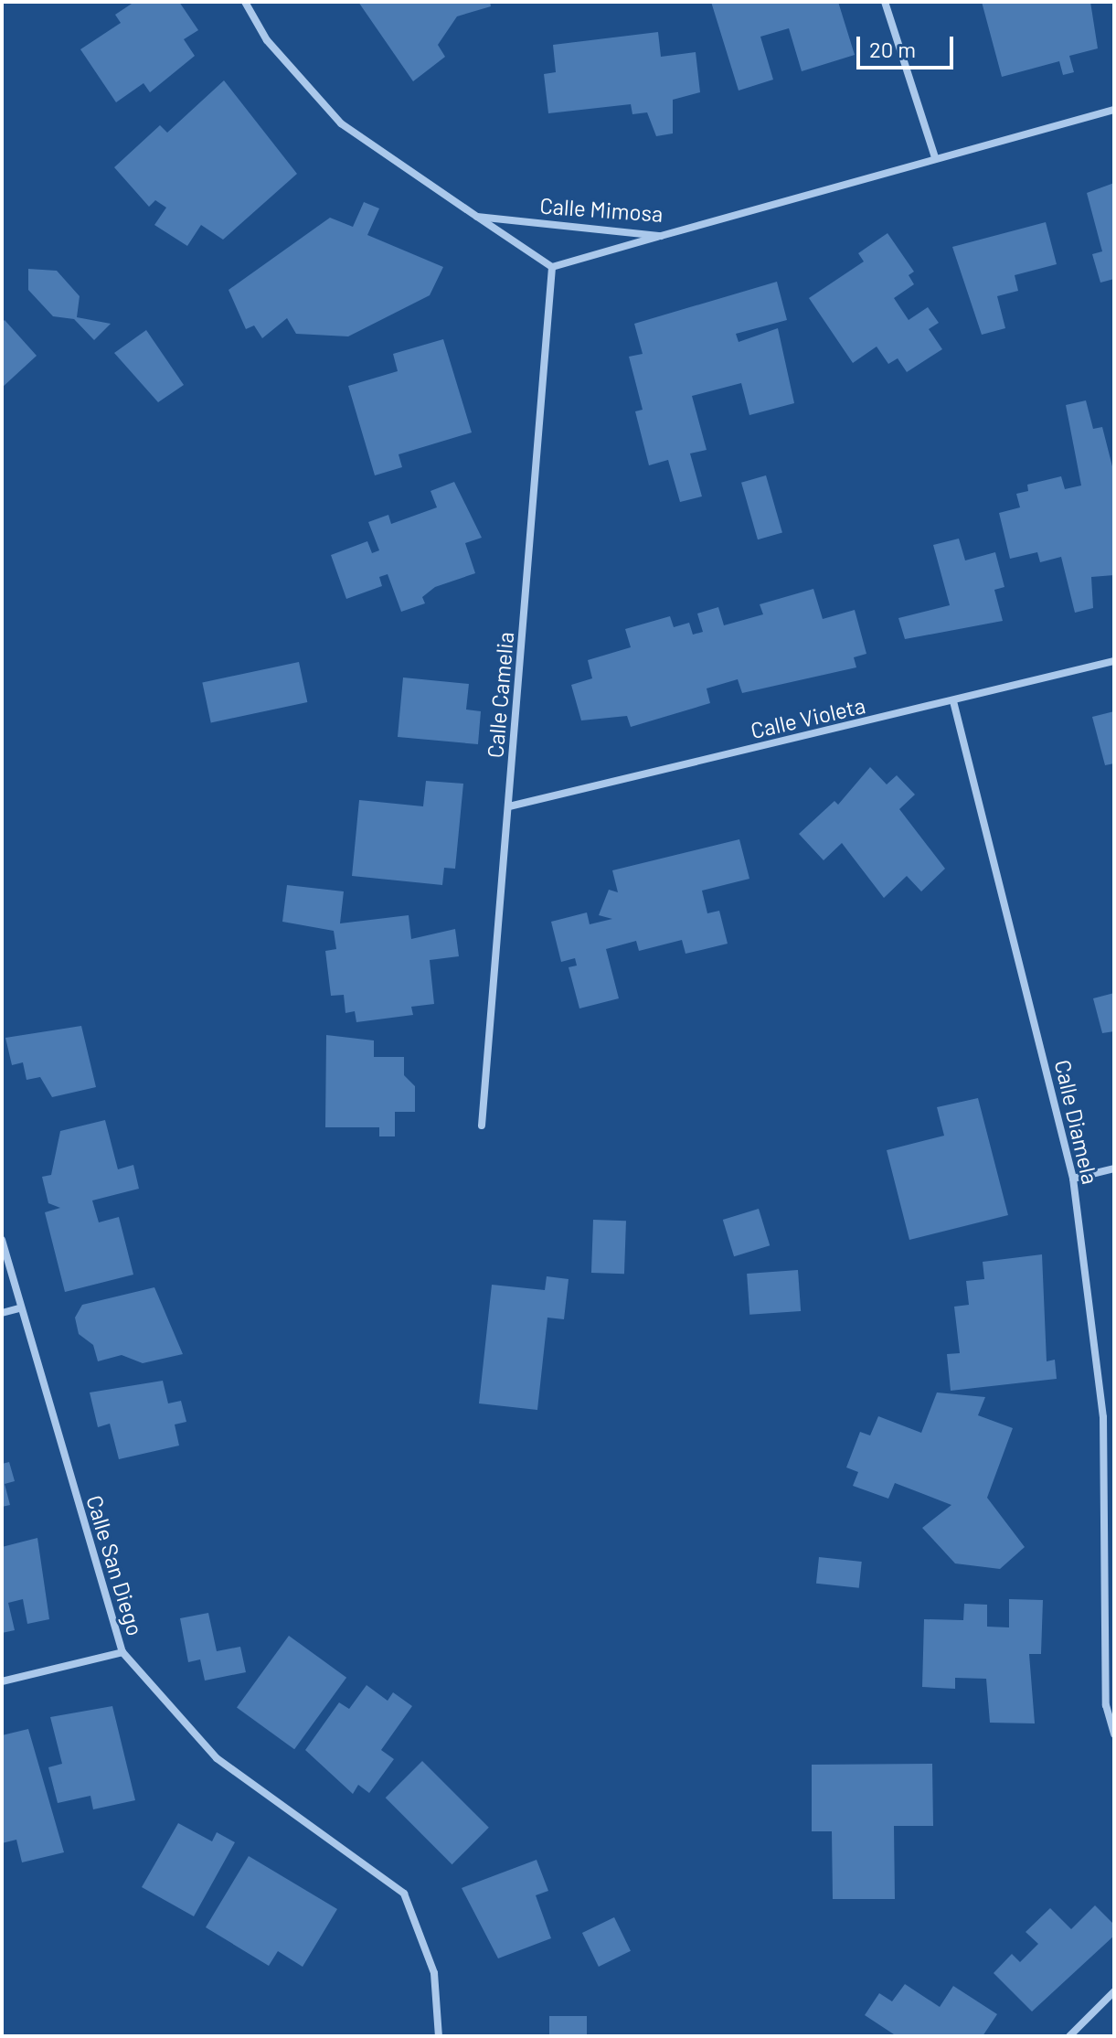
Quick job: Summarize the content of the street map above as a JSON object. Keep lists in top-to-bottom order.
{
  "streets": {
    "street": [
      "Calle Mimosa",
      "Calle Camelia",
      "Calle Violeta",
      "Calle Diamela",
      "Calle San Diego"
    ]
  },
  "crossings": [
    ["Calle Camelia", "Calle Violeta"],
    ["Calle Violeta", "Calle Diamela"]
  ],
  "scale_bar": "20 m"
}
